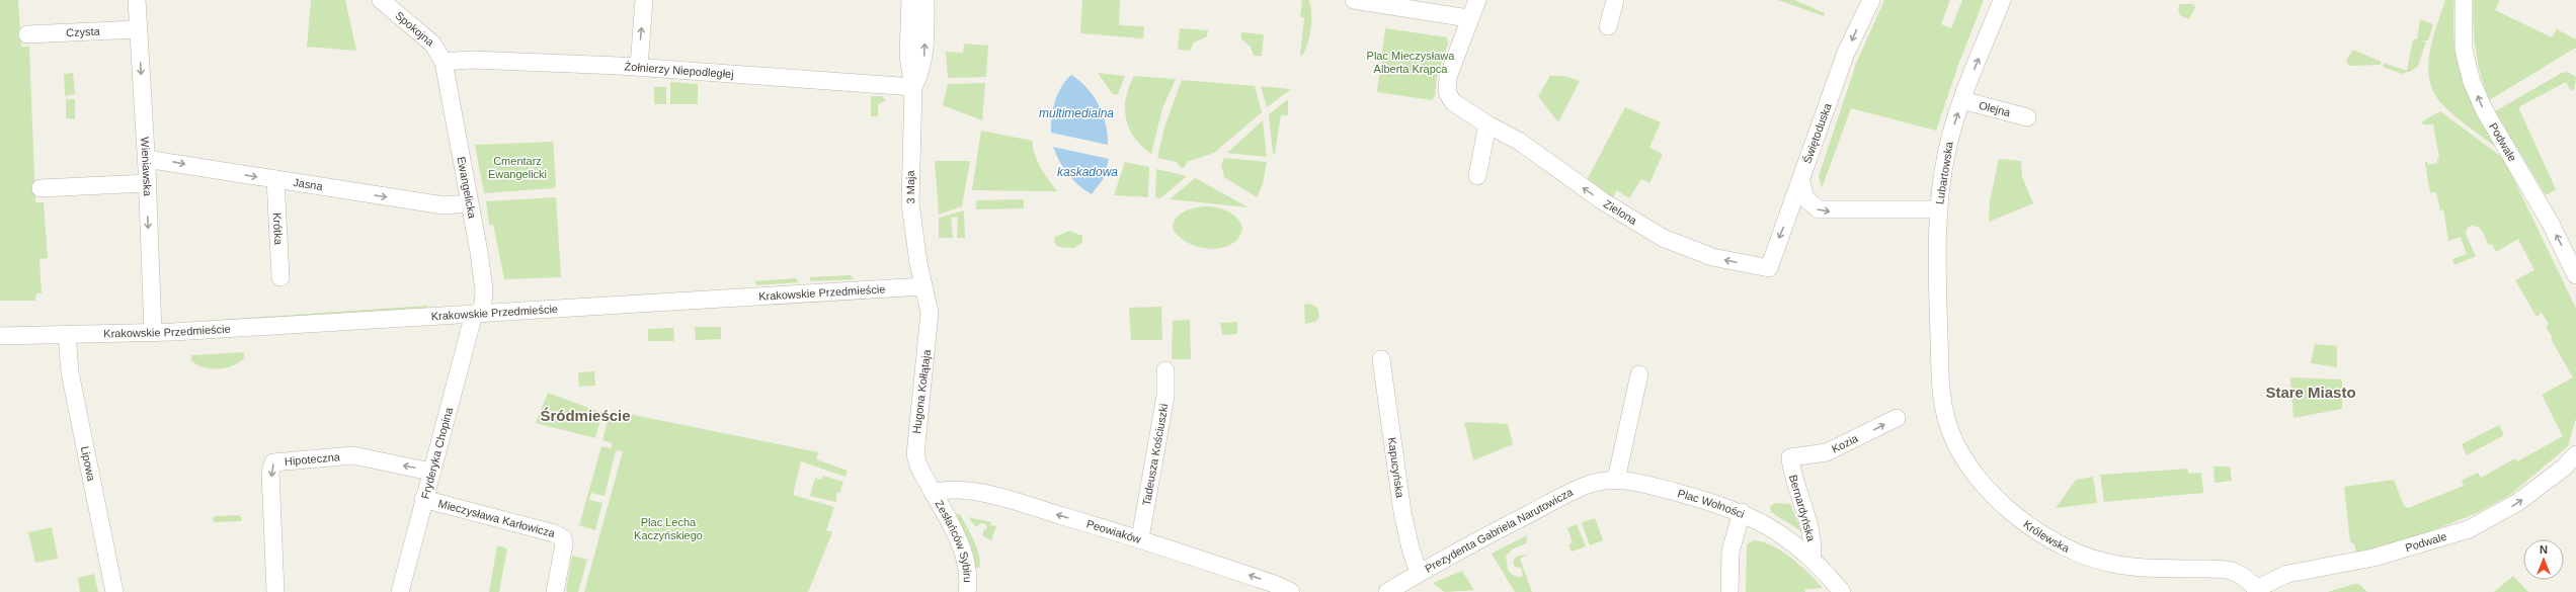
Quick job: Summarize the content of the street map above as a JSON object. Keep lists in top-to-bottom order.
{
  "streets": {
    "street": [
      "Spokojna",
      "Czysta",
      "Żołnierzy Niepodległej",
      "Olejna",
      "Świętoduska",
      "Podwale",
      "Wieniawska",
      "Lubartowska",
      "Jasna",
      "Ewangelicka",
      "3 Maja",
      "Zielona",
      "Krótka",
      "Krakowskie Przedmieście",
      "Hugona Kołłątaja",
      "Kozia",
      "Fryderyka Chopina",
      "Tadeusza Kościuszki",
      "Hipoteczna",
      "Lipowa",
      "Kapucyńska",
      "Plac Wolności",
      "Bernardyńska",
      "Mieczysława Karłowicza",
      "Prezydenta Gabriela Narutowicza",
      "Peowiaków",
      "Królewska",
      "Zesłańców Sybiru"
    ]
  },
  "crossings": [
    ["Spokojna", "Żołnierzy Niepodległej"],
    ["Spokojna", "Ewangelicka"],
    ["Czysta", "Wieniawska"],
    ["Żołnierzy Niepodległej", "Ewangelicka"],
    ["Żołnierzy Niepodległej", "3 Maja"],
    ["Olejna", "Lubartowska"],
    ["Świętoduska", "Zielona"],
    ["Podwale", "Królewska"],
    ["Wieniawska", "Jasna"],
    ["Wieniawska", "Krakowskie Przedmieście"],
    ["Lubartowska", "Królewska"],
    ["Jasna", "Ewangelicka"],
    ["Jasna", "Krótka"],
    ["Ewangelicka", "Krakowskie Przedmieście"],
    ["Ewangelicka", "Fryderyka Chopina"],
    ["3 Maja", "Krakowskie Przedmieście"],
    ["3 Maja", "Hugona Kołłątaja"],
    ["Krakowskie Przedmieście", "Hugona Kołłątaja"],
    ["Krakowskie Przedmieście", "Fryderyka Chopina"],
    ["Krakowskie Przedmieście", "Lipowa"],
    ["Hugona Kołłątaja", "Peowiaków"],
    ["Hugona Kołłątaja", "Zesłańców Sybiru"],
    ["Kozia", "Bernardyńska"],
    ["Fryderyka Chopina", "Hipoteczna"],
    ["Fryderyka Chopina", "Mieczysława Karłowicza"],
    ["Tadeusza Kościuszki", "Peowiaków"],
    ["Kapucyńska", "Prezydenta Gabriela Narutowicza"],
    ["Plac Wolności", "Bernardyńska"],
    ["Plac Wolności", "Prezydenta Gabriela Narutowicza"],
    ["Peowiaków", "Zesłańców Sybiru"]
  ],
  "one_way": [
    "Świętoduska",
    "Wieniawska",
    "Lubartowska",
    "Jasna",
    "Zielona",
    "Kozia",
    "Peowiaków"
  ],
  "districts": ["Stare Miasto", "Śródmieście"],
  "water": ["multimedialna", "kaskadowa"],
  "parks": ["Plac Mieczysława Alberta Krąpca", "Cmentarz Ewangelicki", "Plac Lecha Kaczyńskiego"],
  "north": "top"
}
